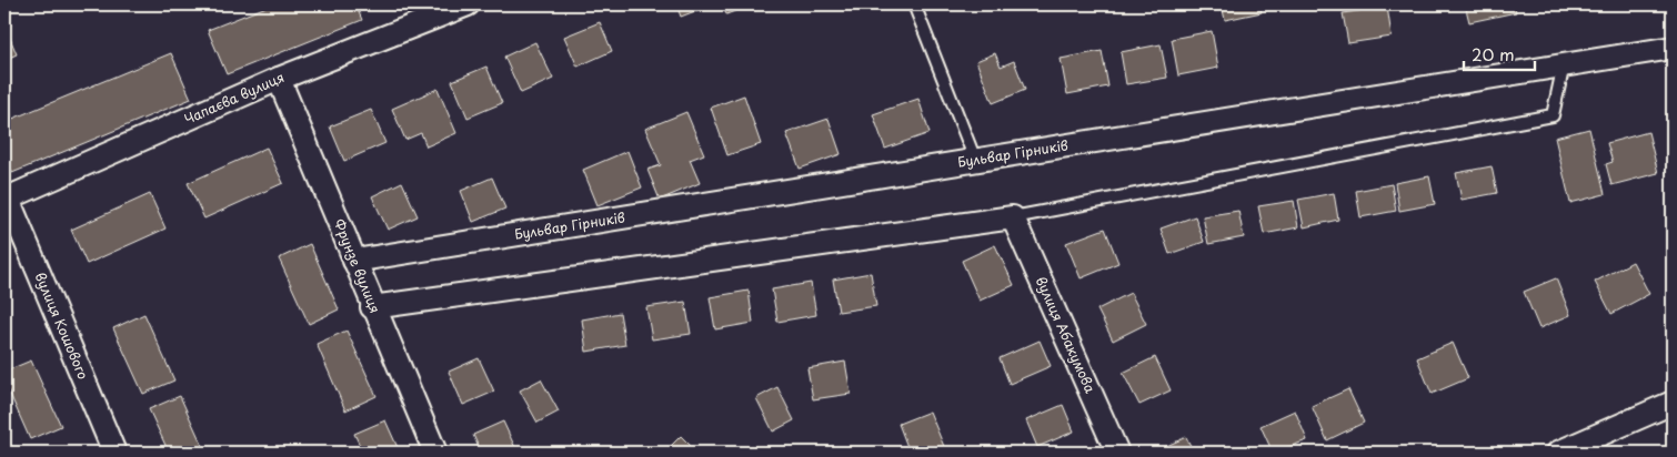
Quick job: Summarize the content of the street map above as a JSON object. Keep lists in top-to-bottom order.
{
  "streets": {
    "street": [
      "Чапаєва вулиця",
      "Бульвар Гірників",
      "Фрунзе вулиця",
      "вулиця Кошового",
      "вулиця Абакумова"
    ]
  },
  "crossings": [
    ["Чапаєва вулиця", "Фрунзе вулиця"],
    ["Чапаєва вулиця", "вулиця Кошового"],
    ["Бульвар Гірників", "Фрунзе вулиця"]
  ],
  "scale_bar": "20 m"
}
